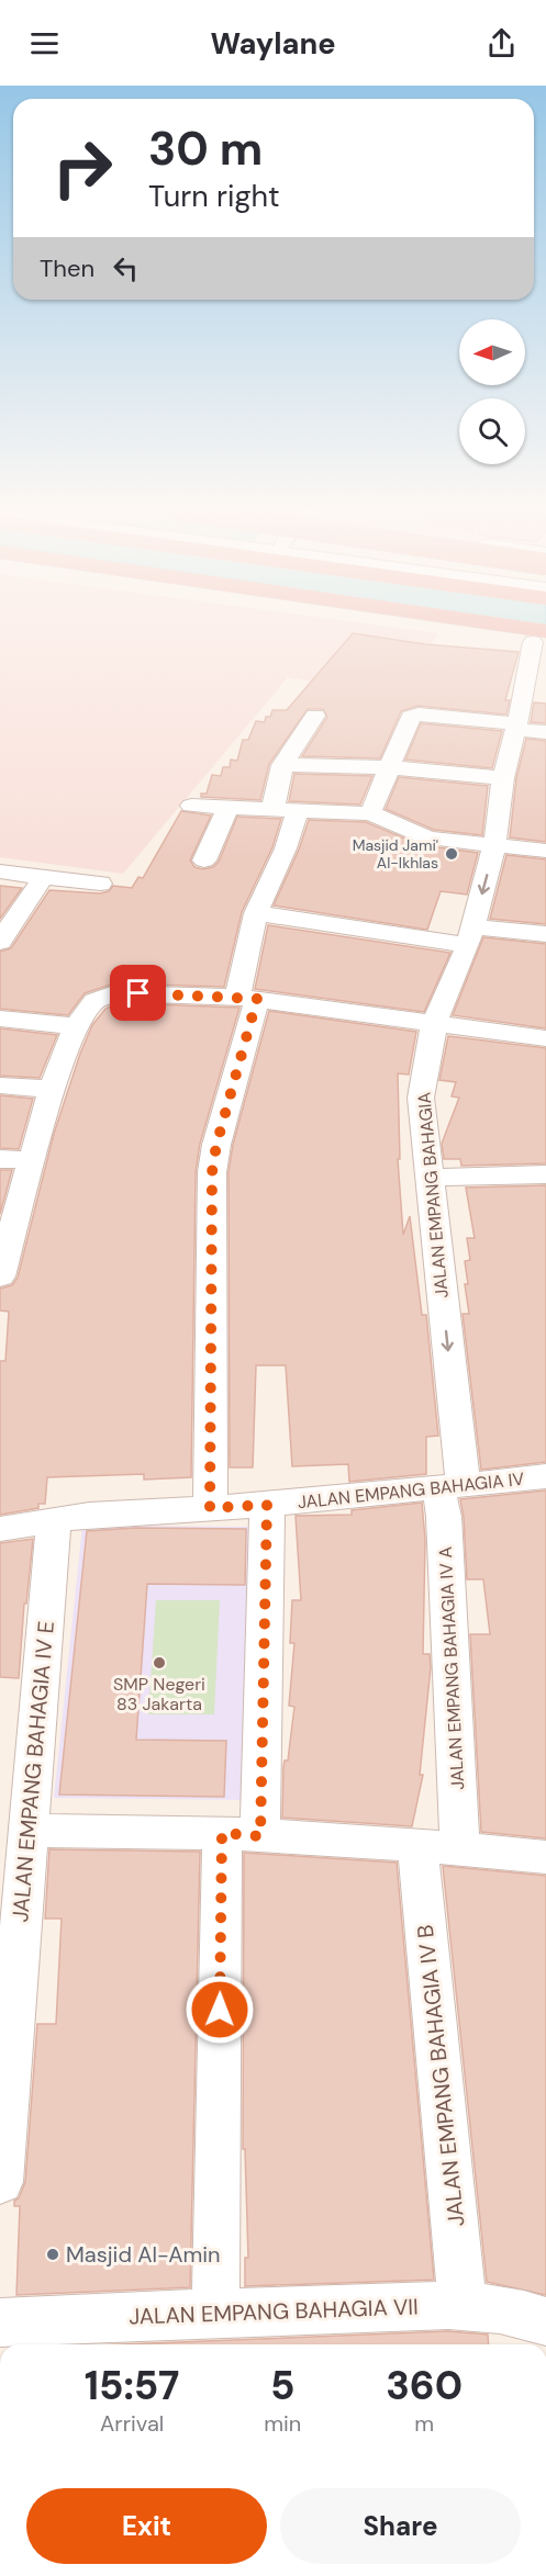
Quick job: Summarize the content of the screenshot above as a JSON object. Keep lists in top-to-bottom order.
{
  "streets": {
    "street": [
      "JALAN EMPANG BAHAGIA",
      "JALAN EMPANG BAHAGIA IV",
      "JALAN EMPANG BAHAGIA IV A",
      "JALAN EMPANG BAHAGIA IV E",
      "JALAN EMPANG BAHAGIA IV B",
      "JALAN EMPANG BAHAGIA VII"
    ]
  },
  "crossings": [
    ["JALAN EMPANG BAHAGIA", "JALAN EMPANG BAHAGIA IV"],
    ["JALAN EMPANG BAHAGIA", "JALAN EMPANG BAHAGIA IV A"],
    ["JALAN EMPANG BAHAGIA IV", "JALAN EMPANG BAHAGIA IV A"],
    ["JALAN EMPANG BAHAGIA IV", "JALAN EMPANG BAHAGIA IV E"],
    ["JALAN EMPANG BAHAGIA IV B", "JALAN EMPANG BAHAGIA VII"]
  ],
  "places": ["Masjid Jami' Al-Ikhlas", "SMP Negeri 83 Jakarta", "Masjid Al-Amin"],
  "north": "left",
  "page": {
    "header": "Waylane",
    "turn": ["30 m", "Turn right"],
    "then": "Then",
    "eta": [
      "15:57",
      "Arrival",
      "5",
      "min",
      "360",
      "m"
    ],
    "buttons": ["Exit", "Share"]
  }
}
